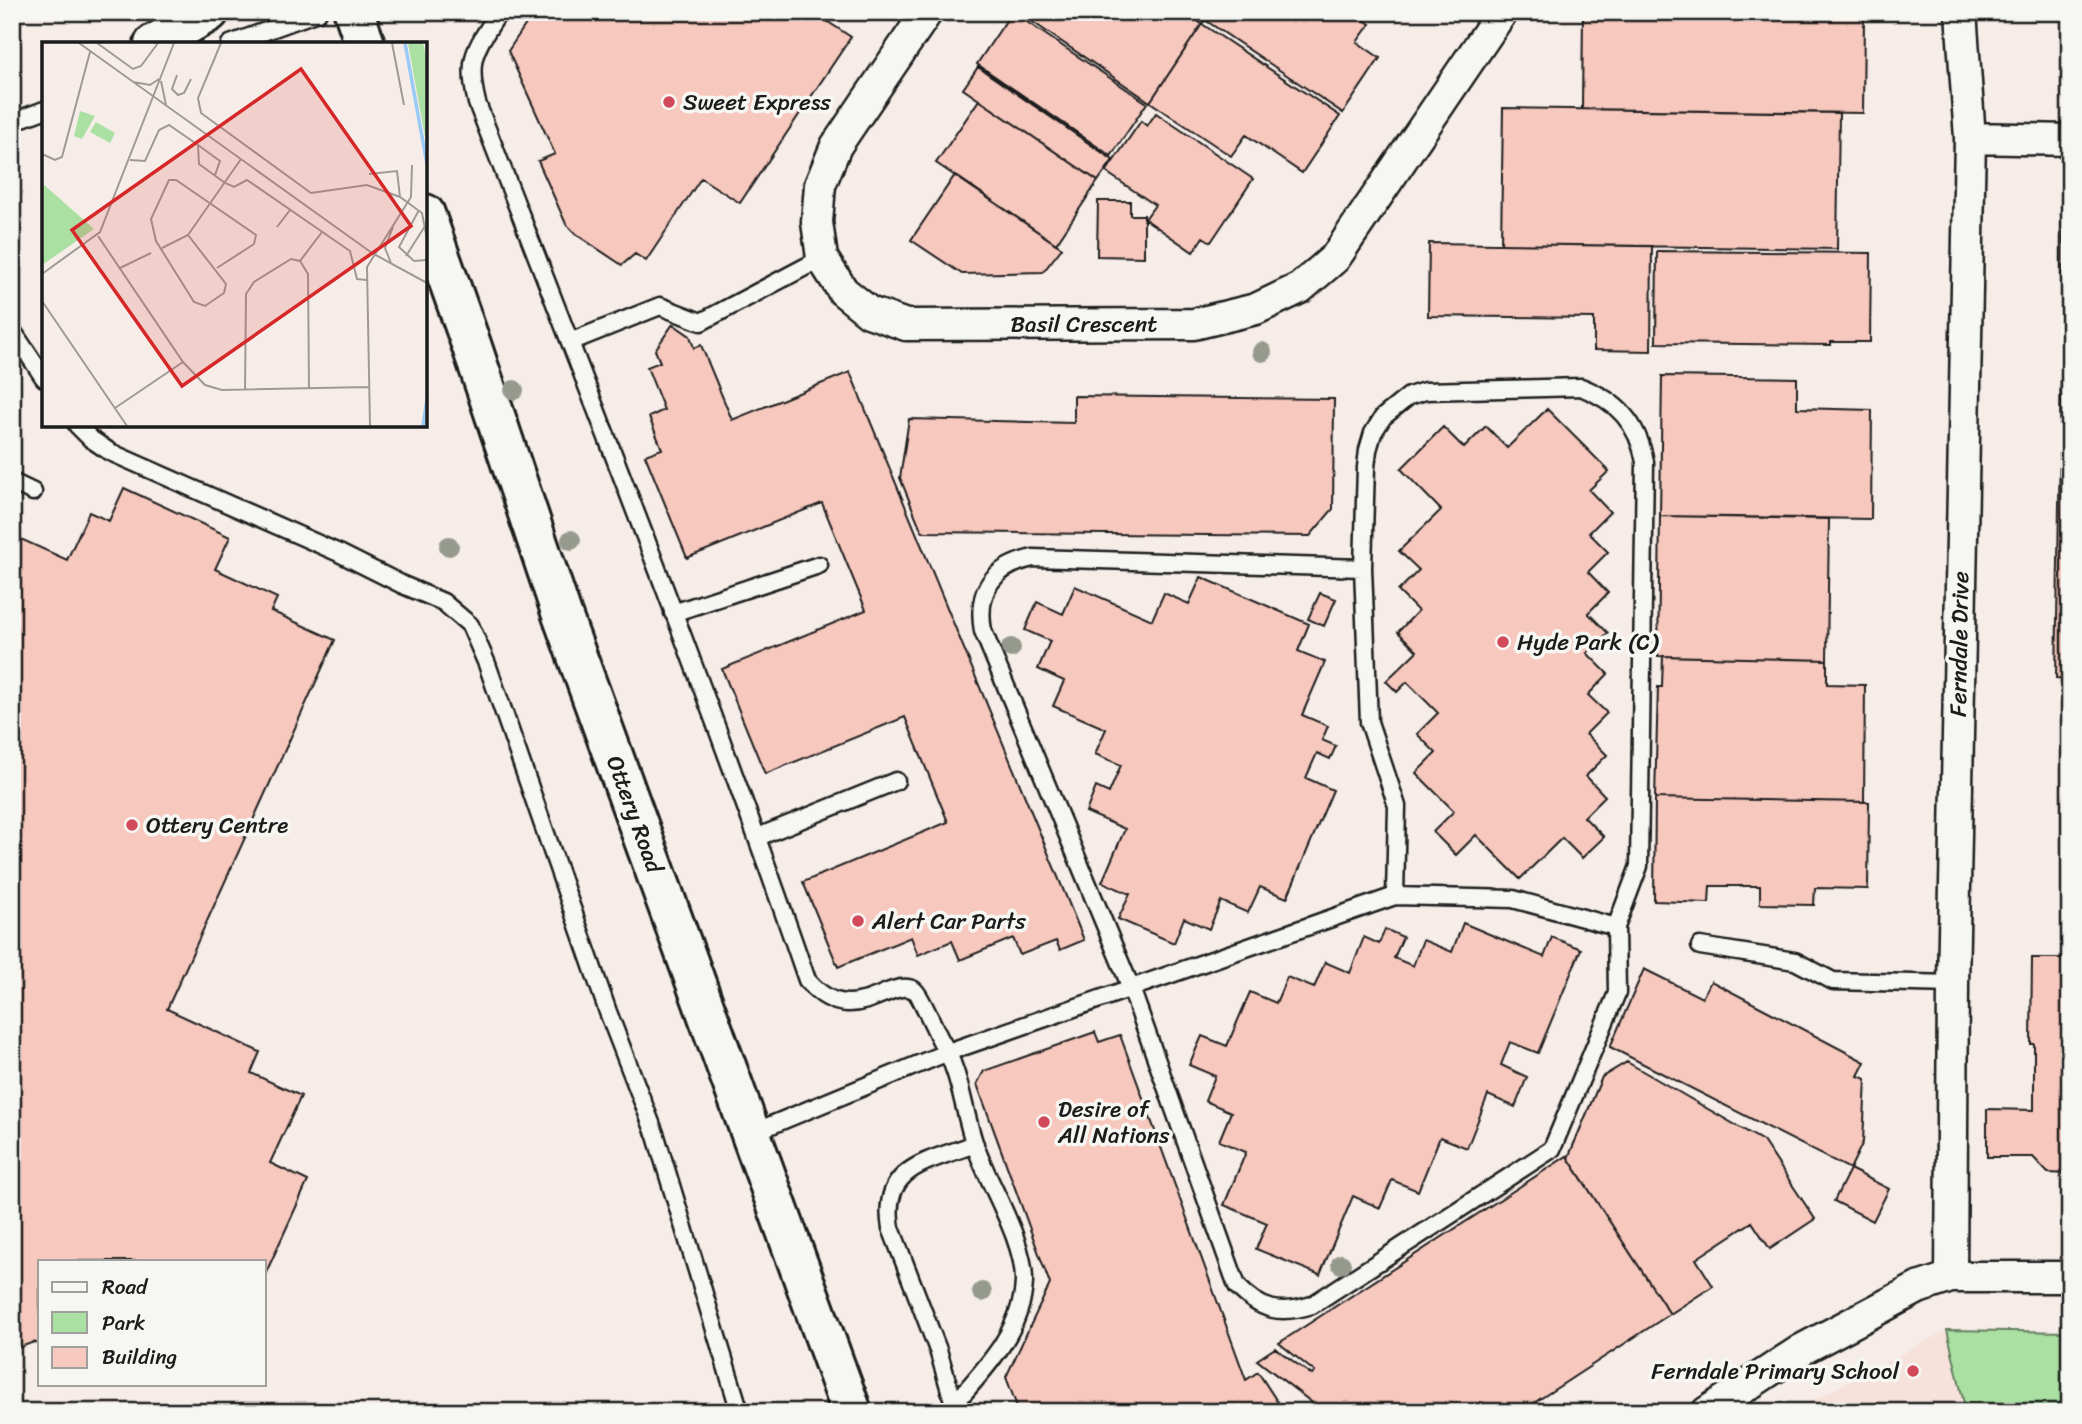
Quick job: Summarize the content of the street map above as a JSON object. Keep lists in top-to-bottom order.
{
  "streets": {
    "street": ["Basil Crescent", "Ferndale Drive", "Ottery Road"]
  },
  "places": [
    "Sweet Express",
    "Hyde Park (C)",
    "Ottery Centre",
    "Alert Car Parts",
    "Desire of All Nations",
    "Ferndale Primary School"
  ],
  "legend": ["Road", "Park", "Building"]
}
